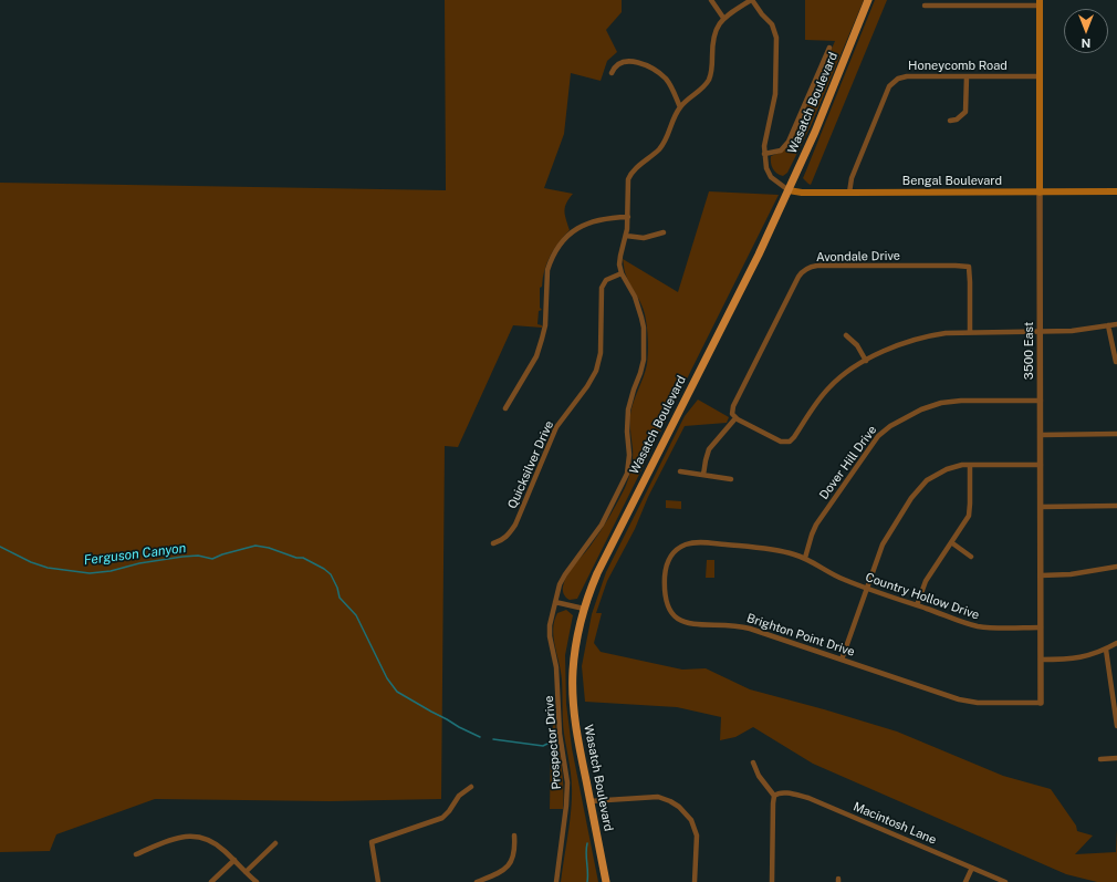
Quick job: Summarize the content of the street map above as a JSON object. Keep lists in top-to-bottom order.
{
  "streets": {
    "main road": ["Wasatch Boulevard", "Bengal Boulevard", "3500 East"],
    "street": [
      "Honeycomb Road",
      "Avondale Drive",
      "Dover Hill Drive",
      "Quicksilver Drive",
      "Country Hollow Drive",
      "Brighton Point Drive",
      "Prospector Drive",
      "Macintosh Lane"
    ]
  },
  "crossings": [
    ["Honeycomb Road", "Bengal Boulevard"],
    ["Honeycomb Road", "3500 East"],
    ["Wasatch Boulevard", "Bengal Boulevard"],
    ["Bengal Boulevard", "3500 East"],
    ["3500 East", "Dover Hill Drive"],
    ["3500 East", "Country Hollow Drive"],
    ["3500 East", "Brighton Point Drive"],
    ["Dover Hill Drive", "Country Hollow Drive"],
    ["Dover Hill Drive", "Brighton Point Drive"],
    ["Quicksilver Drive", "Prospector Drive"],
    ["Country Hollow Drive", "Brighton Point Drive"]
  ],
  "water": ["Ferguson Canyon"],
  "north": "bottom"
}
